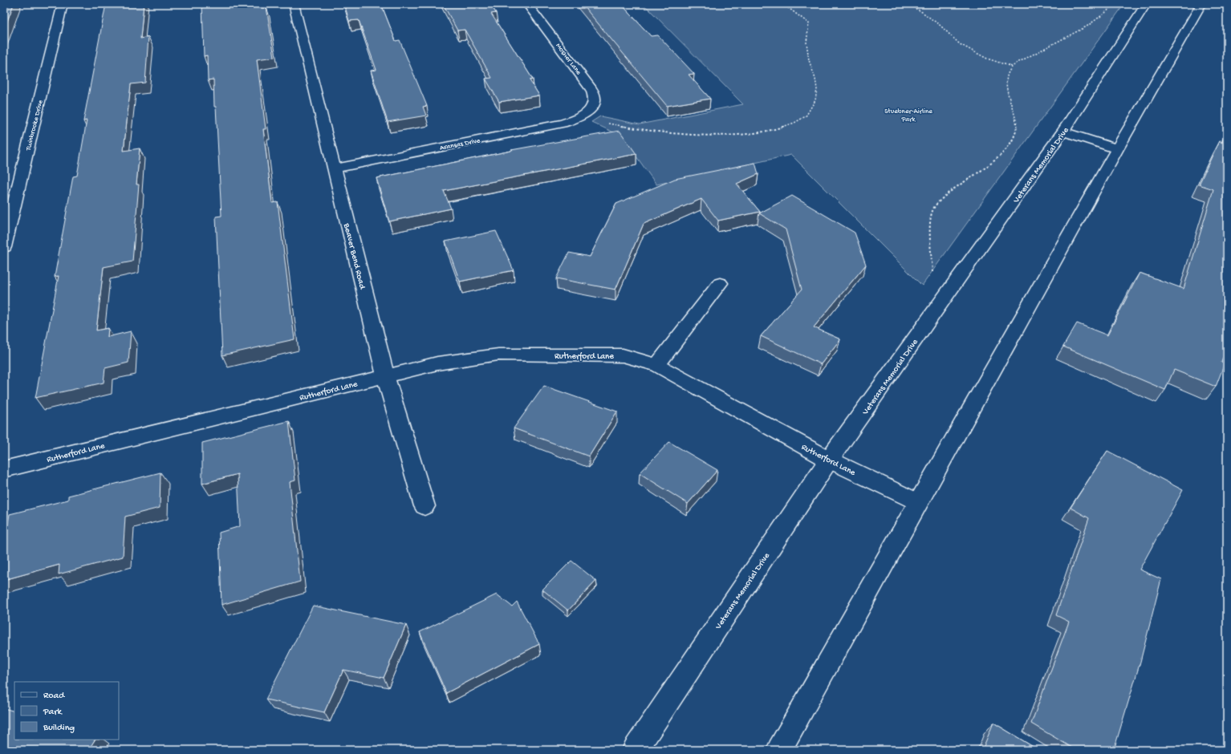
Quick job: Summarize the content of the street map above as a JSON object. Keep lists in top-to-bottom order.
{
  "streets": {
    "street": [
      "Mosher Lane",
      "Twinbrooke Drive",
      "Aransas Drive",
      "Veterans Memorial Drive",
      "Beaver Bend Road",
      "Rutherford Lane"
    ]
  },
  "crossings": [
    ["Mosher Lane", "Aransas Drive"],
    ["Aransas Drive", "Beaver Bend Road"],
    ["Veterans Memorial Drive", "Rutherford Lane"],
    ["Beaver Bend Road", "Rutherford Lane"]
  ],
  "parks": ["Stuebner-Airline Park"],
  "legend": ["Road", "Park", "Building"]
}
